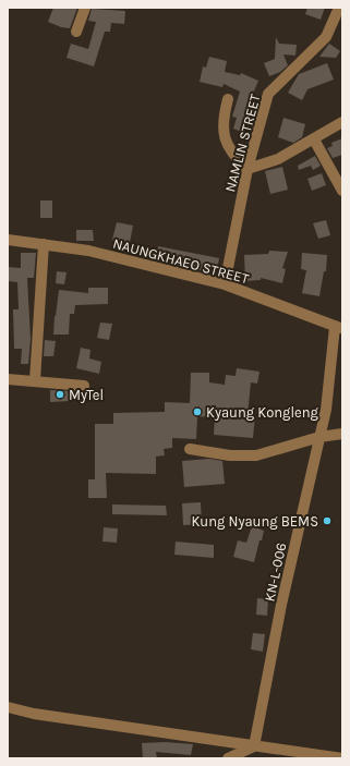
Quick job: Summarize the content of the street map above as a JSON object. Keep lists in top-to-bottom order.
{
  "streets": {
    "street": ["NAMLIN STREET", "NAUNGKHAEO STREET", "KN-L-006"]
  },
  "crossings": [
    ["NAMLIN STREET", "NAUNGKHAEO STREET"],
    ["NAUNGKHAEO STREET", "KN-L-006"]
  ],
  "places": ["MyTel", "Kyaung Kongleng", "Kung Nyaung BEMS"]
}
